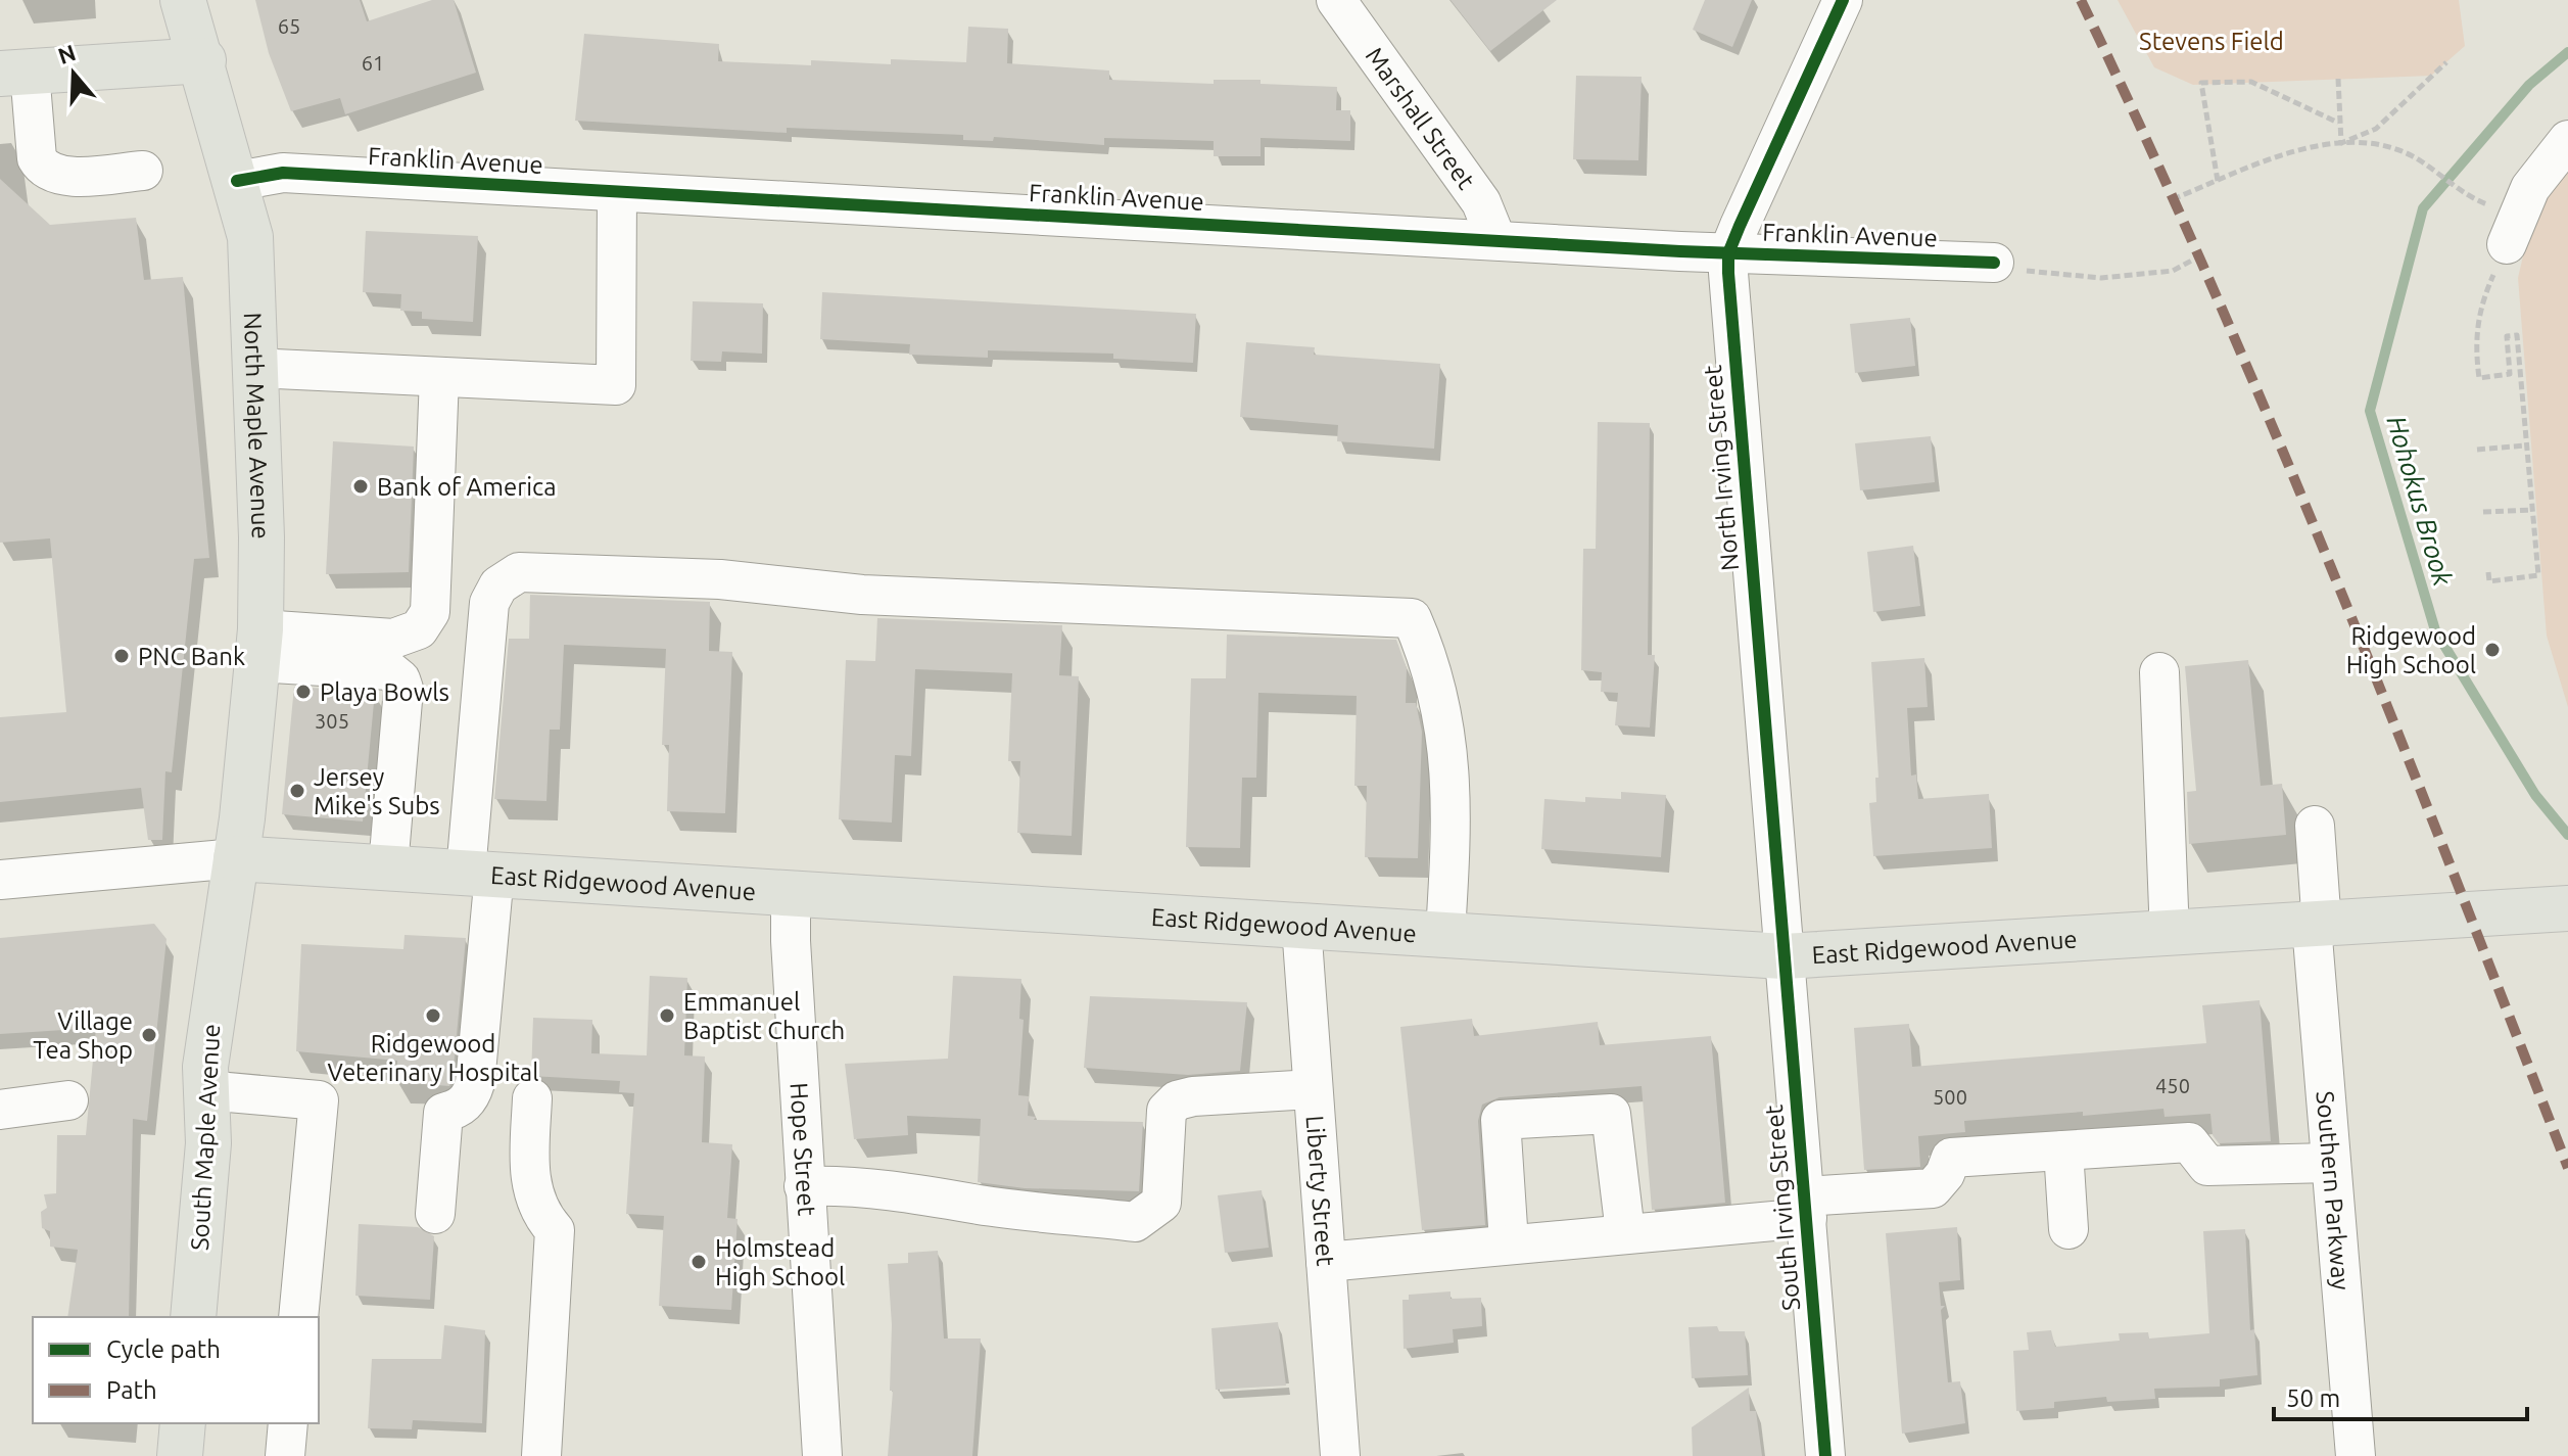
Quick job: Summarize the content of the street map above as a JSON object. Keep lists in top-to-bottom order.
{
  "streets": {
    "main road": ["North Maple Avenue", "East Ridgewood Avenue", "South Maple Avenue"],
    "street": [
      "Marshall Street",
      "Franklin Avenue",
      "North Irving Street",
      "Hope Street",
      "Liberty Street",
      "Southern Parkway",
      "South Irving Street"
    ]
  },
  "crossings": [
    ["Marshall Street", "Franklin Avenue"],
    ["Franklin Avenue", "North Maple Avenue"],
    ["Franklin Avenue", "North Irving Street"],
    ["North Maple Avenue", "East Ridgewood Avenue"],
    ["North Maple Avenue", "South Maple Avenue"],
    ["North Irving Street", "East Ridgewood Avenue"],
    ["North Irving Street", "South Irving Street"],
    ["East Ridgewood Avenue", "South Maple Avenue"],
    ["East Ridgewood Avenue", "Hope Street"],
    ["East Ridgewood Avenue", "Liberty Street"],
    ["East Ridgewood Avenue", "Southern Parkway"],
    ["East Ridgewood Avenue", "South Irving Street"]
  ],
  "water": ["Hohokus Brook"],
  "parks": ["Stevens Field"],
  "places": [
    "Bank of America",
    "Ridgewood High School",
    "PNC Bank",
    "Playa Bowls",
    "Jersey Mike's Subs",
    "Ridgewood Veterinary Hospital",
    "Emmanuel Baptist Church",
    "Village Tea Shop",
    "Holmstead High School"
  ],
  "house_numbers": [
    "65",
    "61",
    "305",
    "450",
    "500"
  ],
  "legend": ["Cycle path", "Path"],
  "scale_bar": "50 m",
  "north": "top"
}
